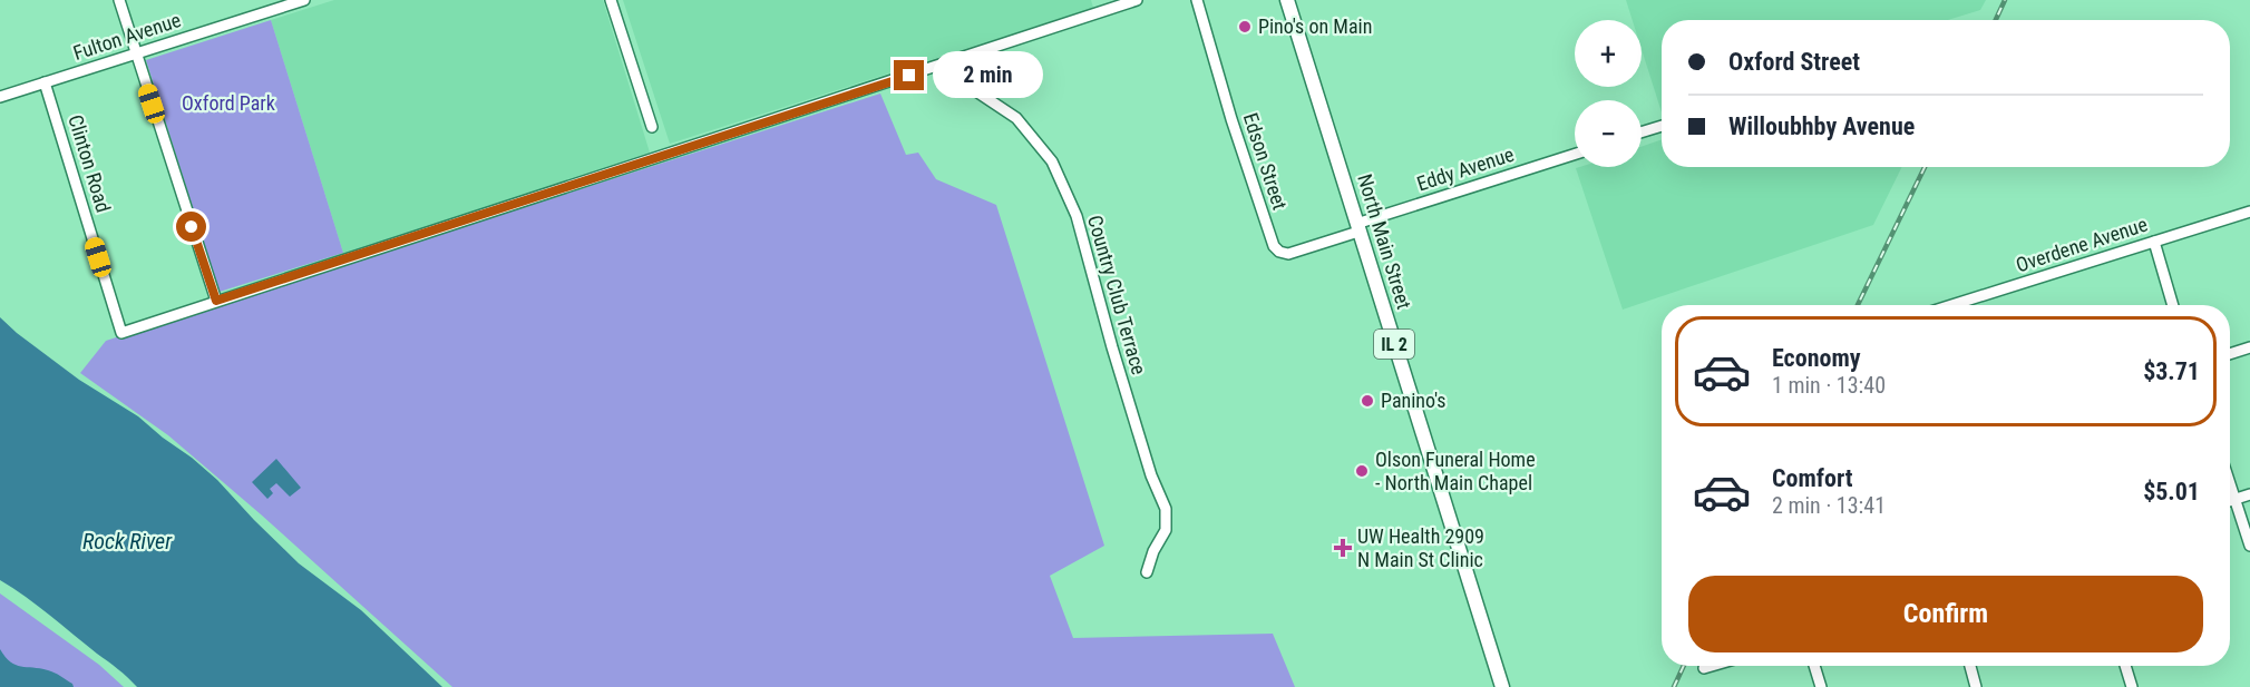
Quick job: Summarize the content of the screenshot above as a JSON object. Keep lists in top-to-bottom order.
{
  "streets": {
    "main road": ["North Main Street", "IL 2"],
    "street": [
      "Fulton Avenue",
      "Edson Street",
      "Clinton Road",
      "Eddy Avenue",
      "Overdene Avenue",
      "Country Club Terrace"
    ]
  },
  "crossings": [
    ["Fulton Avenue", "Clinton Road"],
    ["Edson Street", "Eddy Avenue"],
    ["Edson Street", "North Main Street"],
    ["Eddy Avenue", "North Main Street"]
  ],
  "water": ["Rock River"],
  "parks": ["Oxford Park"],
  "places": {
    "other": ["Pino's on Main", "Panino's", "Olson Funeral Home - North Main Chapel"],
    "health": ["UW Health 2909 N Main St Clinic"]
  },
  "page": {
    "map_buttons": ["+", "−"],
    "banner": ["Oxford Street", "Willoubhby Avenue"],
    "bubble": "2 min",
    "list": [
      {
        "name": "Economy",
        "note": "1 min · 13:40",
        "value": "$3.71"
      },
      {
        "name": "Comfort",
        "note": "2 min · 13:41",
        "value": "$5.01"
      }
    ],
    "buttons": "Confirm"
  }
}
